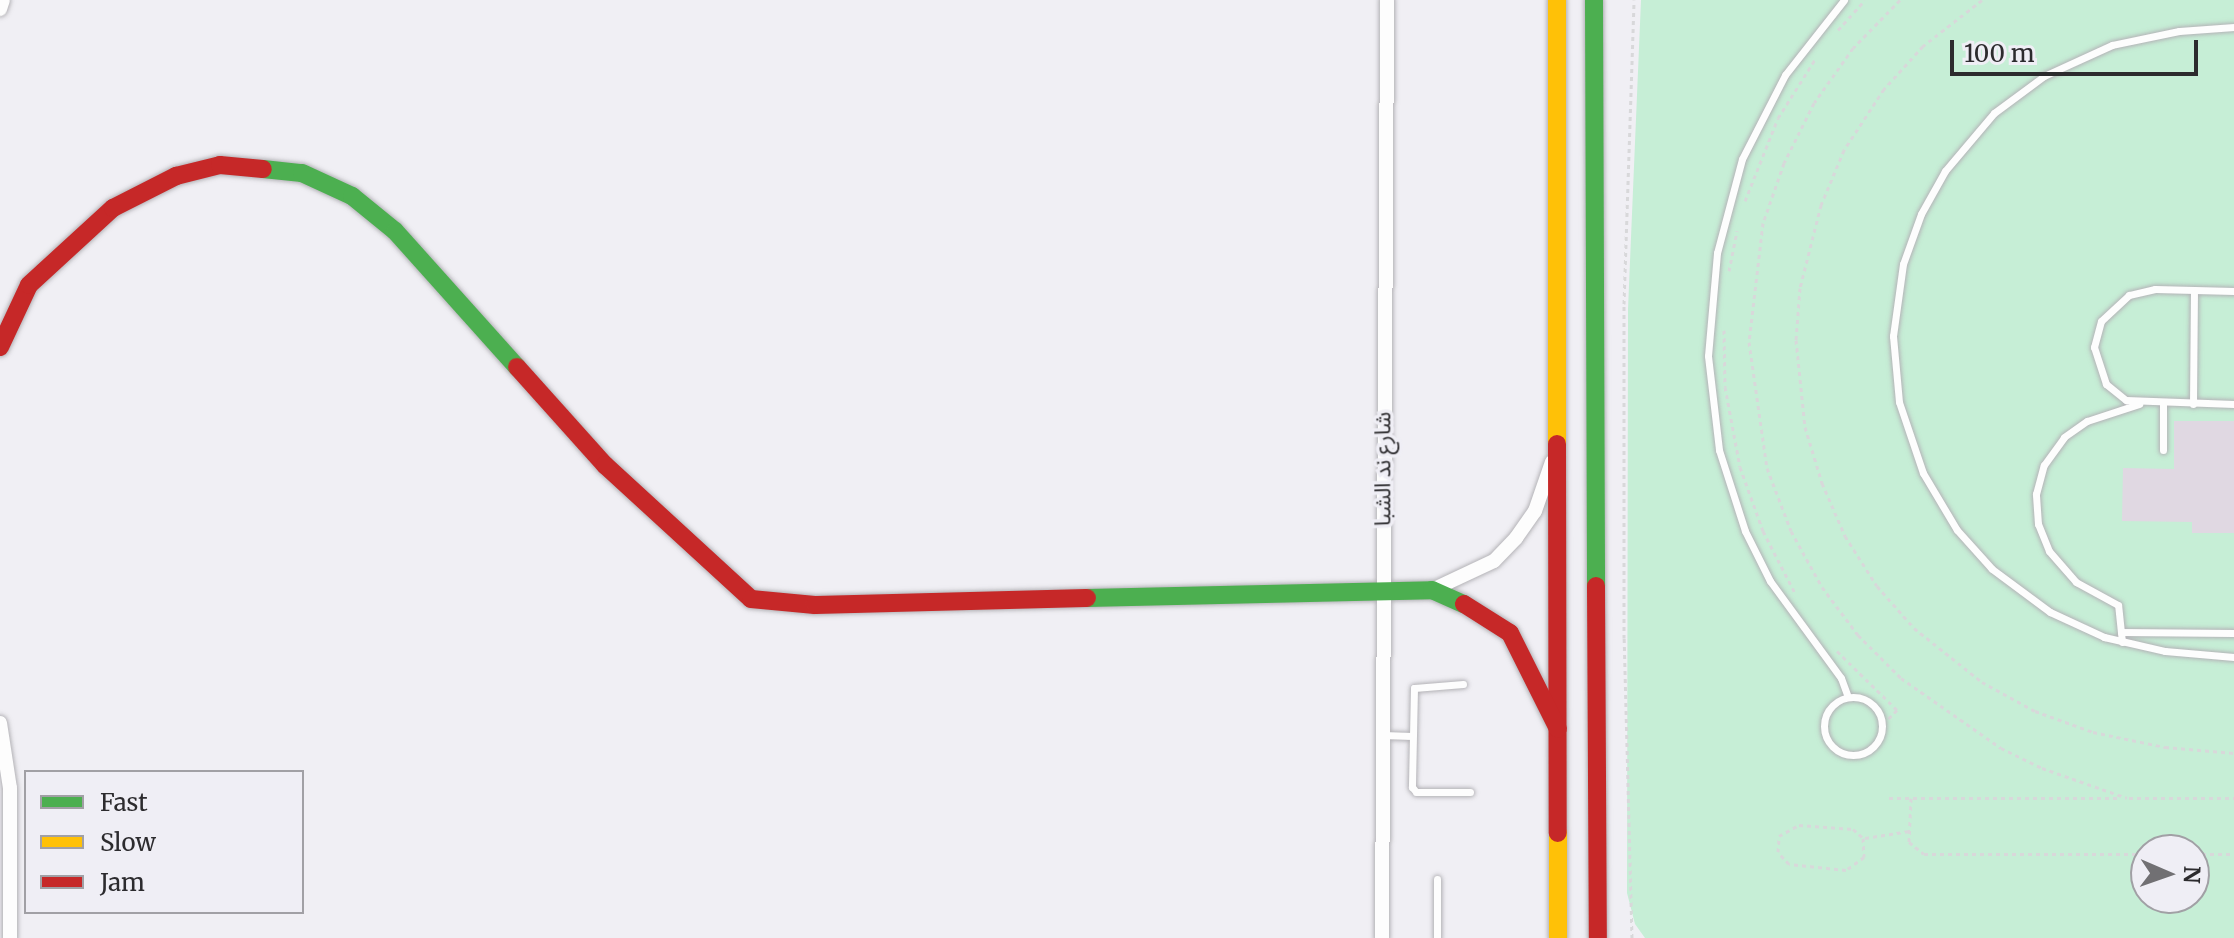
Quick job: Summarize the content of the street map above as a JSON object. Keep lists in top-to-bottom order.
{
  "streets": {
    "street": ["شارع ند الشبا"]
  },
  "legend": ["Fast", "Slow", "Jam"],
  "scale_bar": "100 m",
  "north": "right"
}
